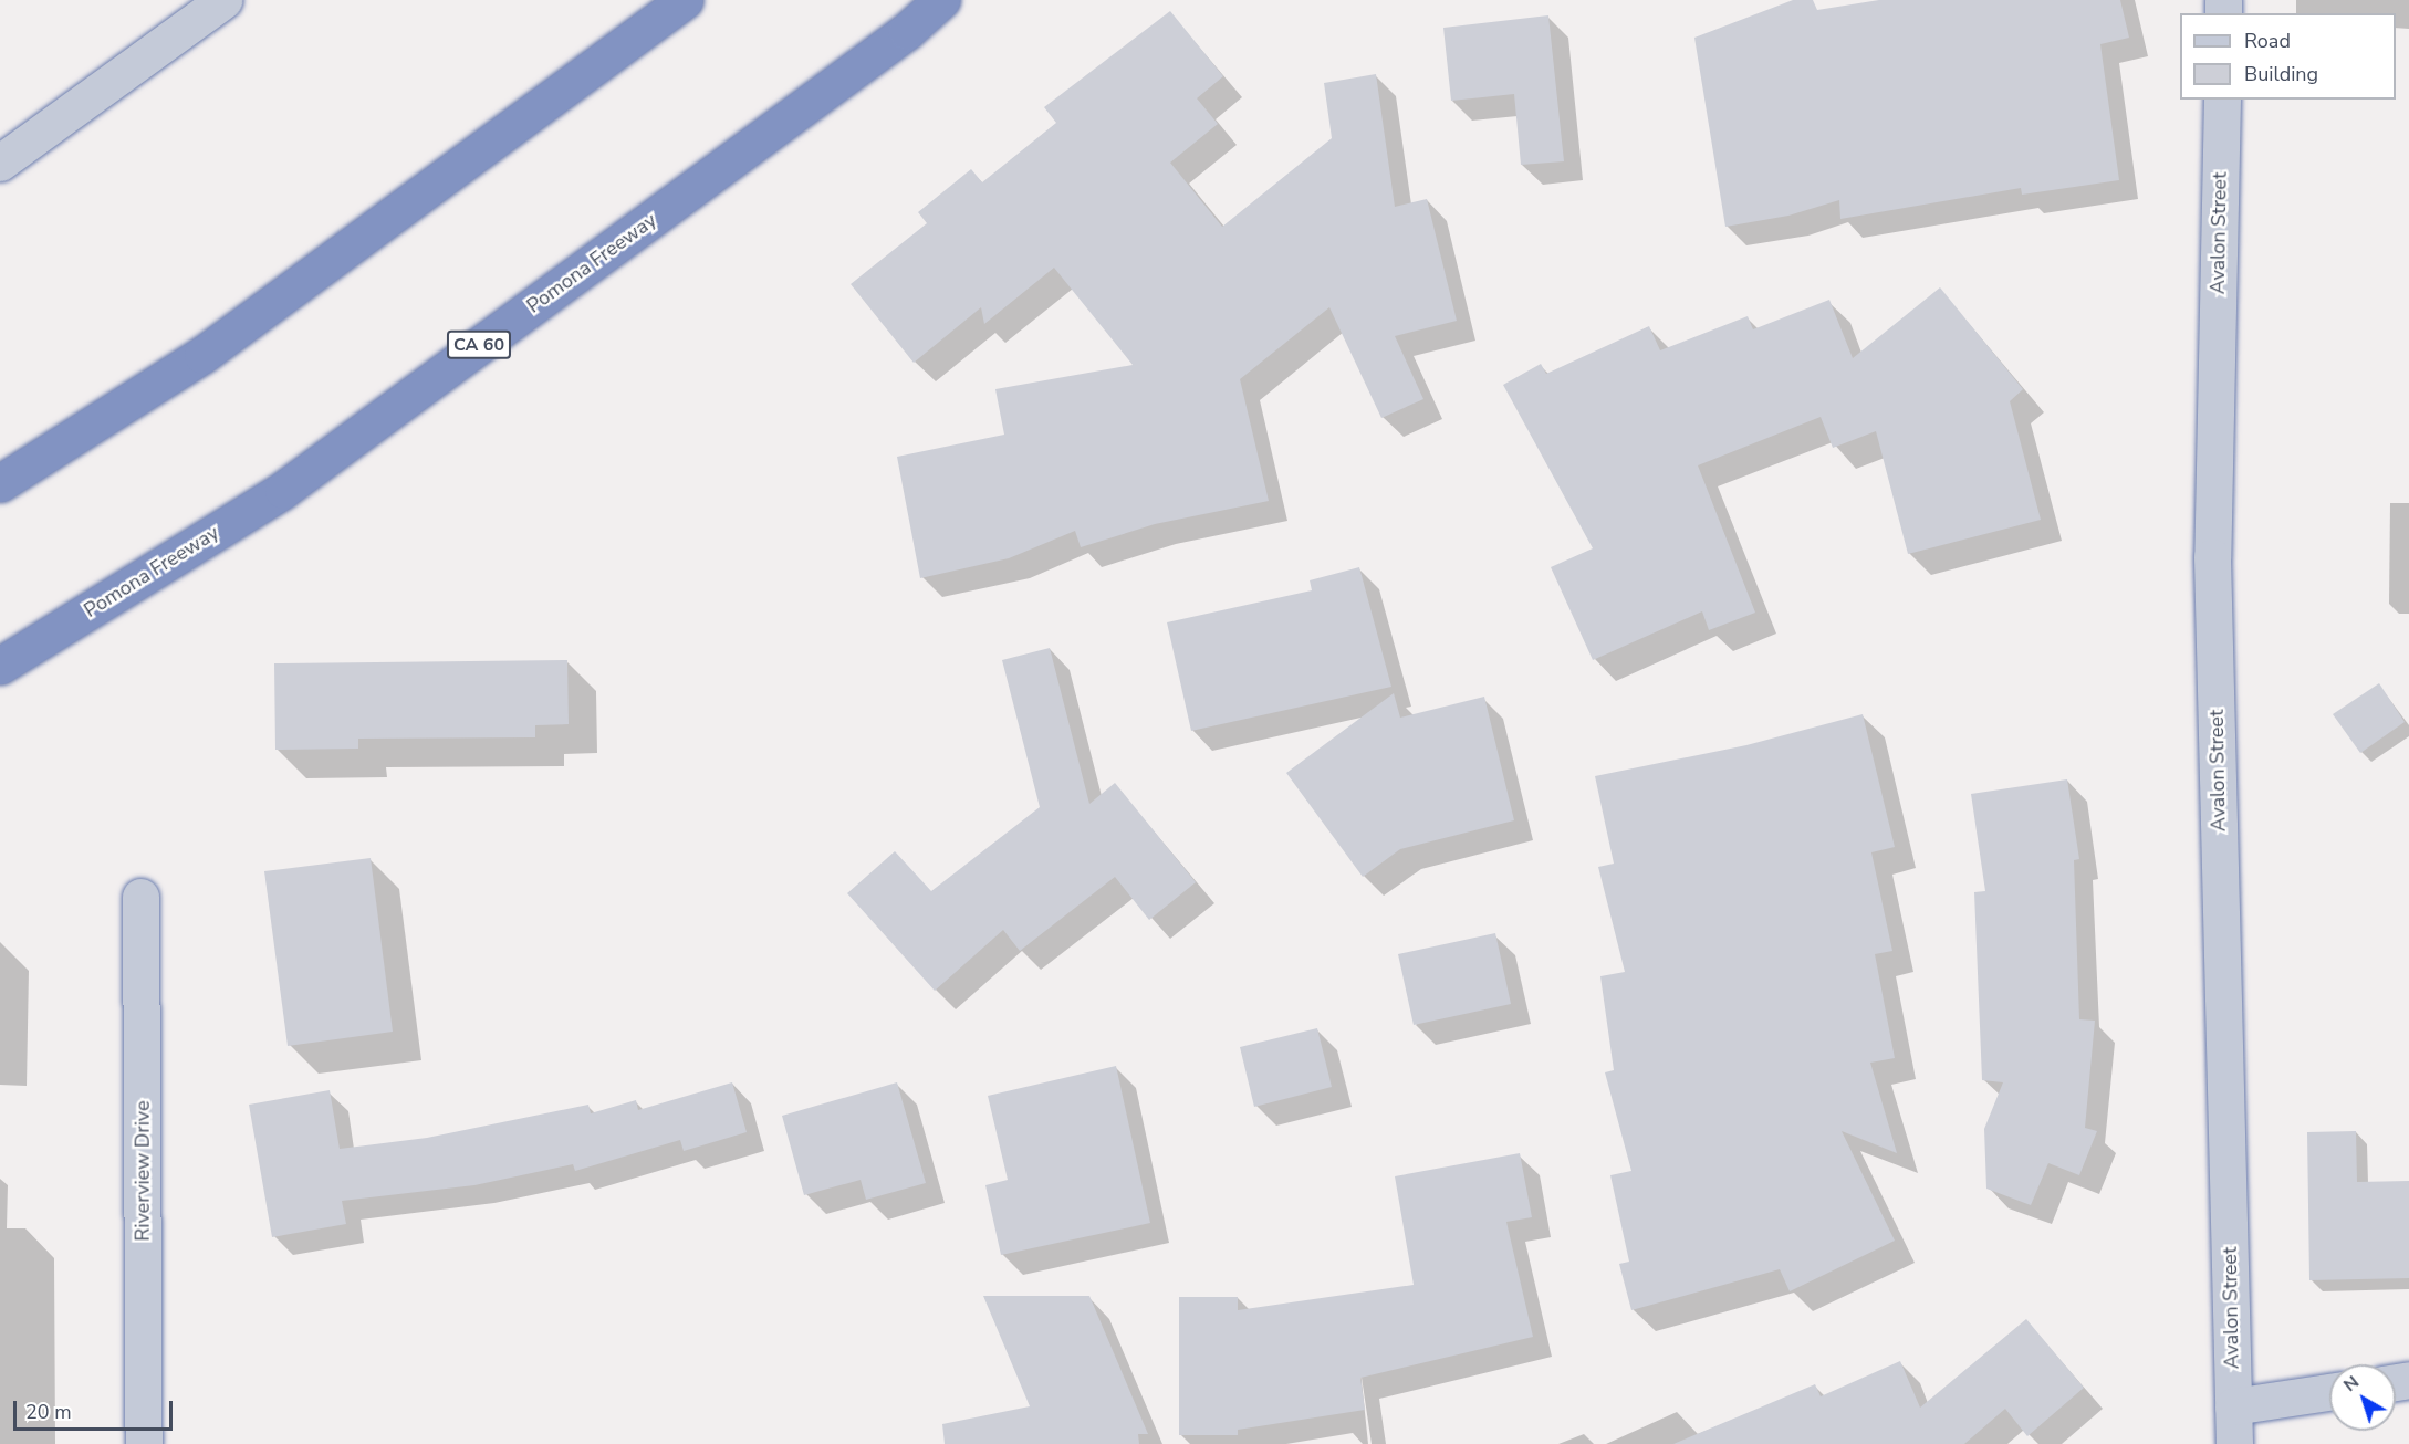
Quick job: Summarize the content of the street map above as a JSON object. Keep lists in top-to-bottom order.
{
  "streets": {
    "highway": ["Pomona Freeway", "CA 60"],
    "street": ["Avalon Street", "Riverview Drive"]
  },
  "legend": ["Road", "Building"],
  "scale_bar": "20 m",
  "north": "top left"
}
